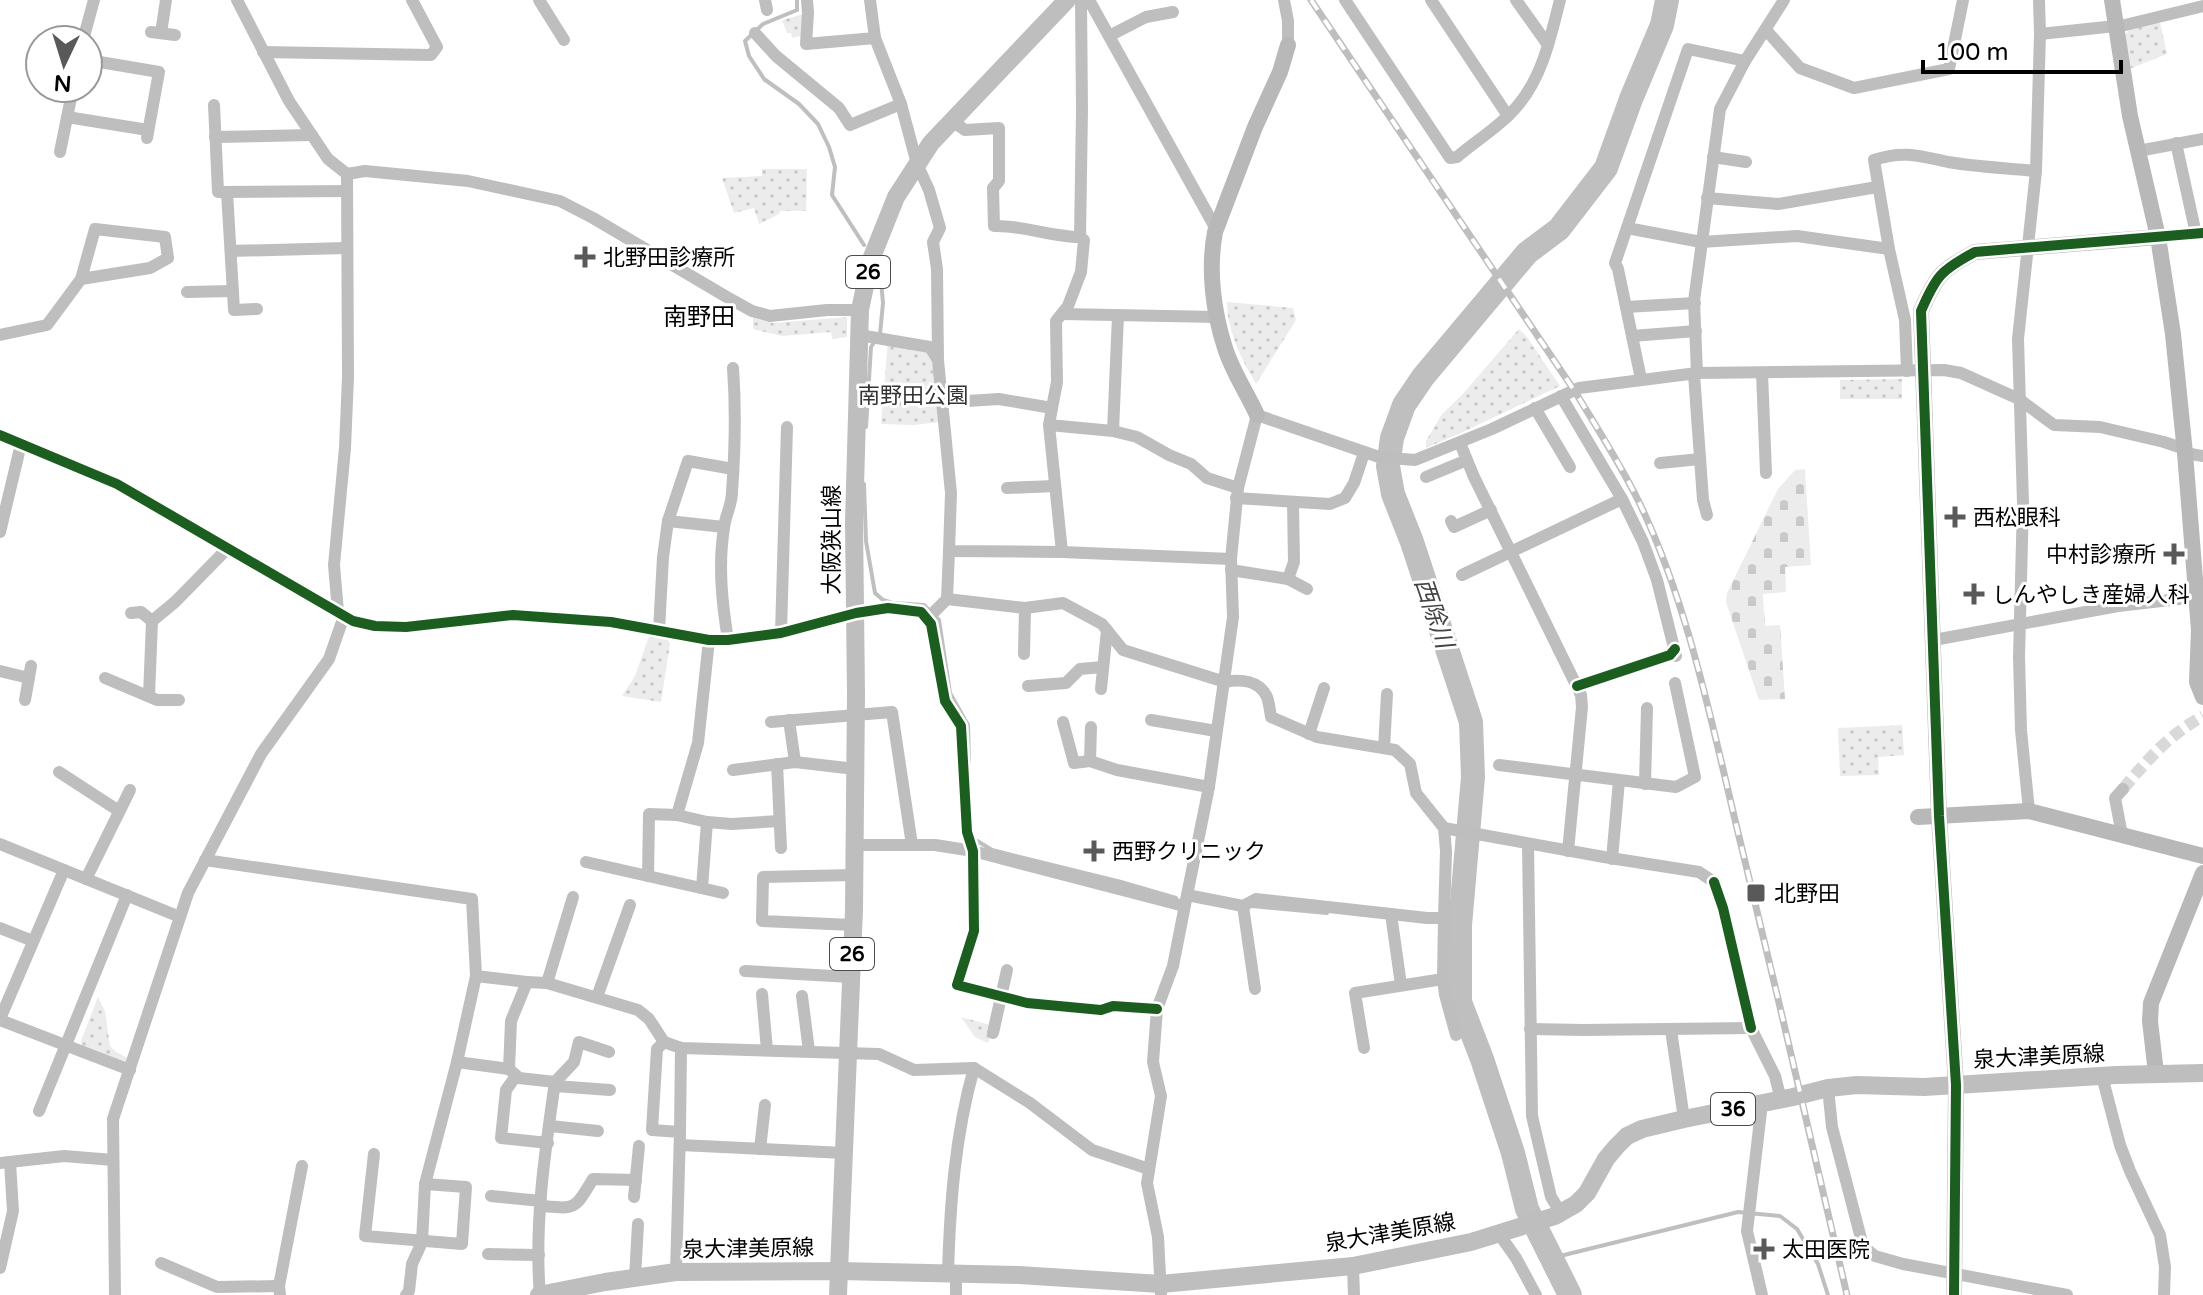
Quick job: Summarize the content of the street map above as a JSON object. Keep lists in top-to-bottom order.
{
  "streets": {
    "main road": [
      "26",
      "大阪狭山線",
      "泉大津美原線",
      "36"
    ]
  },
  "crossings": [
    ["大阪狭山線", "泉大津美原線"]
  ],
  "districts": ["南野田"],
  "water": ["西除川"],
  "parks": ["南野田公園"],
  "places": {
    "health": [
      "北野田診療所",
      "西松眼科",
      "中村診療所",
      "しんやしき産婦人科",
      "西野クリニック",
      "太田医院"
    ],
    "transit": ["北野田"]
  },
  "scale_bar": "100 m",
  "north": "bottom"
}
